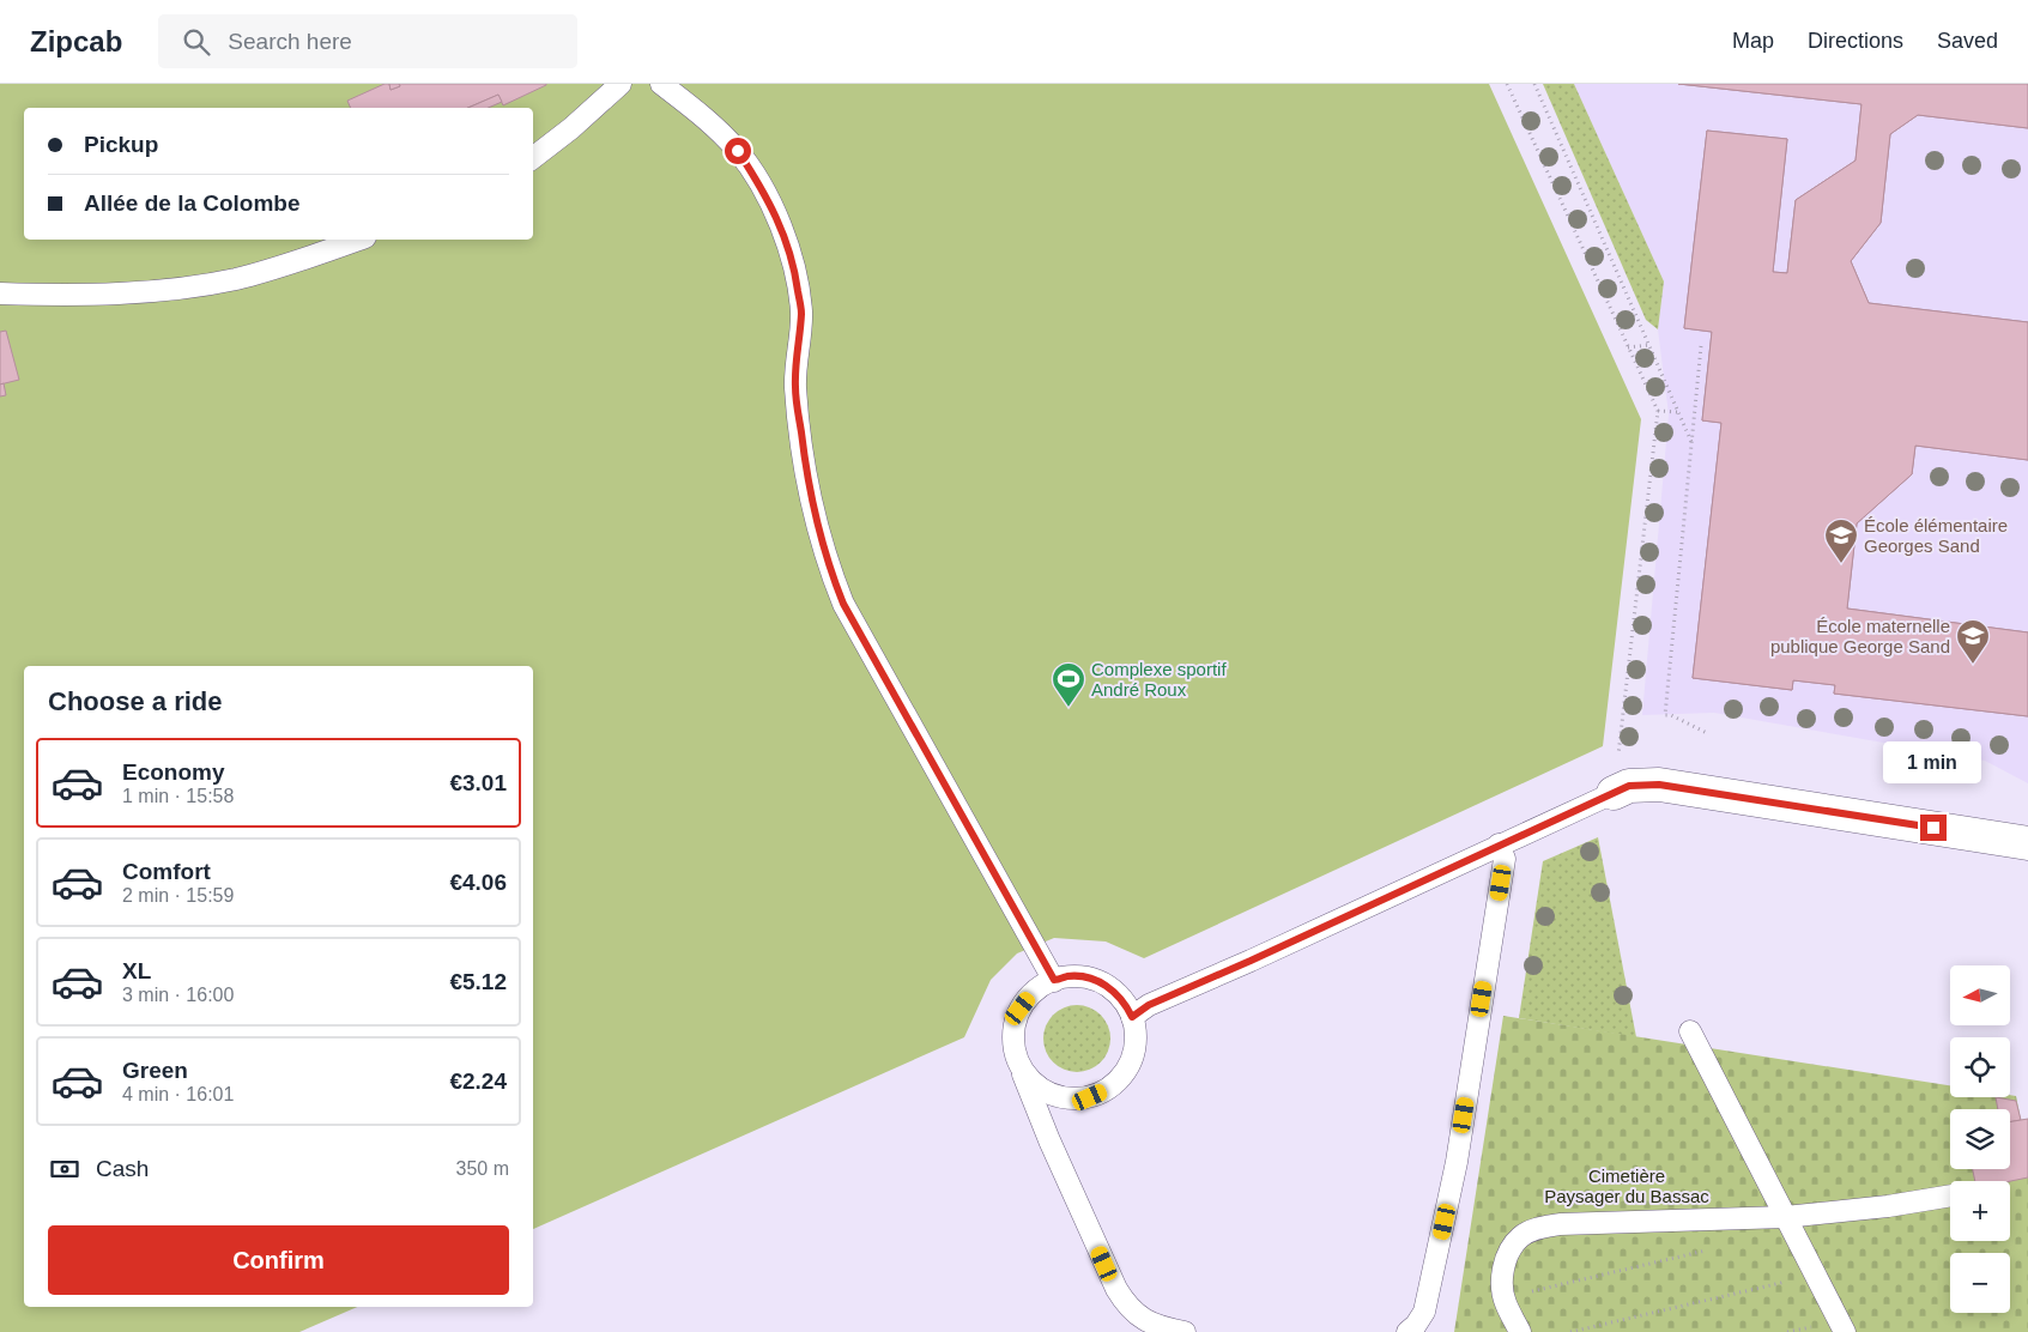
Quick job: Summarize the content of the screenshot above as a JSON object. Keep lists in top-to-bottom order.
{
  "parks": ["Cimetière Paysager du Bassac"],
  "places": {
    "school or university": ["École élémentaire Georges Sand", "École maternelle publique George Sand"],
    "sports": ["Complexe sportif André Roux"]
  },
  "north": "left",
  "page": {
    "header": "Zipcab",
    "search": "Search here",
    "nav": ["Map", "Directions", "Saved"],
    "banner": ["Pickup", "Allée de la Colombe"],
    "heading": "Choose a ride",
    "list": [
      {
        "name": "Economy",
        "note": "1 min · 15:58",
        "value": "€3.01"
      },
      {
        "name": "Comfort",
        "note": "2 min · 15:59",
        "value": "€4.06"
      },
      {
        "name": "XL",
        "note": "3 min · 16:00",
        "value": "€5.12"
      },
      {
        "name": "Green",
        "note": "4 min · 16:01",
        "value": "€2.24"
      }
    ],
    "bubble": "1 min",
    "map_buttons": ["+", "−"],
    "pay": ["Cash", "350 m"],
    "buttons": "Confirm"
  }
}
